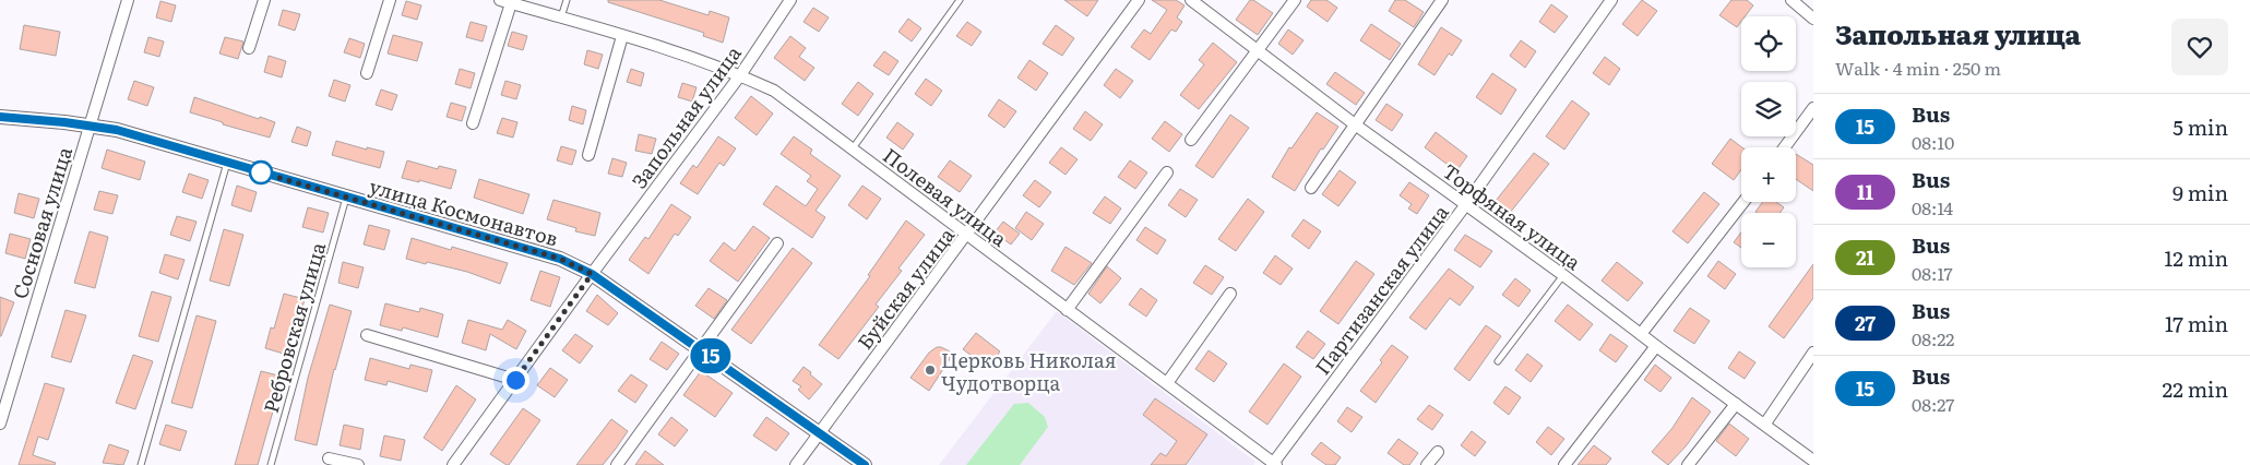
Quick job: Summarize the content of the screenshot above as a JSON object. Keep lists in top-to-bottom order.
{
  "streets": {
    "street": [
      "Запольная улица",
      "Полевая улица",
      "улица Космонавтов",
      "Торфяная улица",
      "Сосновая улица",
      "Буйская улица",
      "Партизанская улица"
    ],
    "lane": ["Ребровская улица"]
  },
  "crossings": [
    ["Запольная улица", "Полевая улица"],
    ["Запольная улица", "улица Космонавтов"],
    ["Полевая улица", "Буйская улица"],
    ["Полевая улица", "Партизанская улица"],
    ["улица Космонавтов", "Сосновая улица"],
    ["улица Космонавтов", "Буйская улица"],
    ["улица Космонавтов", "Ребровская улица"],
    ["Торфяная улица", "Партизанская улица"]
  ],
  "places": ["Церковь Николая Чудотворца"],
  "lines": ["bus line 15"],
  "page": {
    "on_map": "15",
    "heading": ["Запольная улица", "Walk · 4 min · 250 m"],
    "map_buttons": ["+", "−"],
    "list": [
      {
        "mark": "15",
        "name": "Bus",
        "note": "08:10",
        "value": "5 min"
      },
      {
        "mark": "11",
        "name": "Bus",
        "note": "08:14",
        "value": "9 min"
      },
      {
        "mark": "21",
        "name": "Bus",
        "note": "08:17",
        "value": "12 min"
      },
      {
        "mark": "27",
        "name": "Bus",
        "note": "08:22",
        "value": "17 min"
      },
      {
        "mark": "15",
        "name": "Bus",
        "note": "08:27",
        "value": "22 min"
      }
    ]
  }
}
